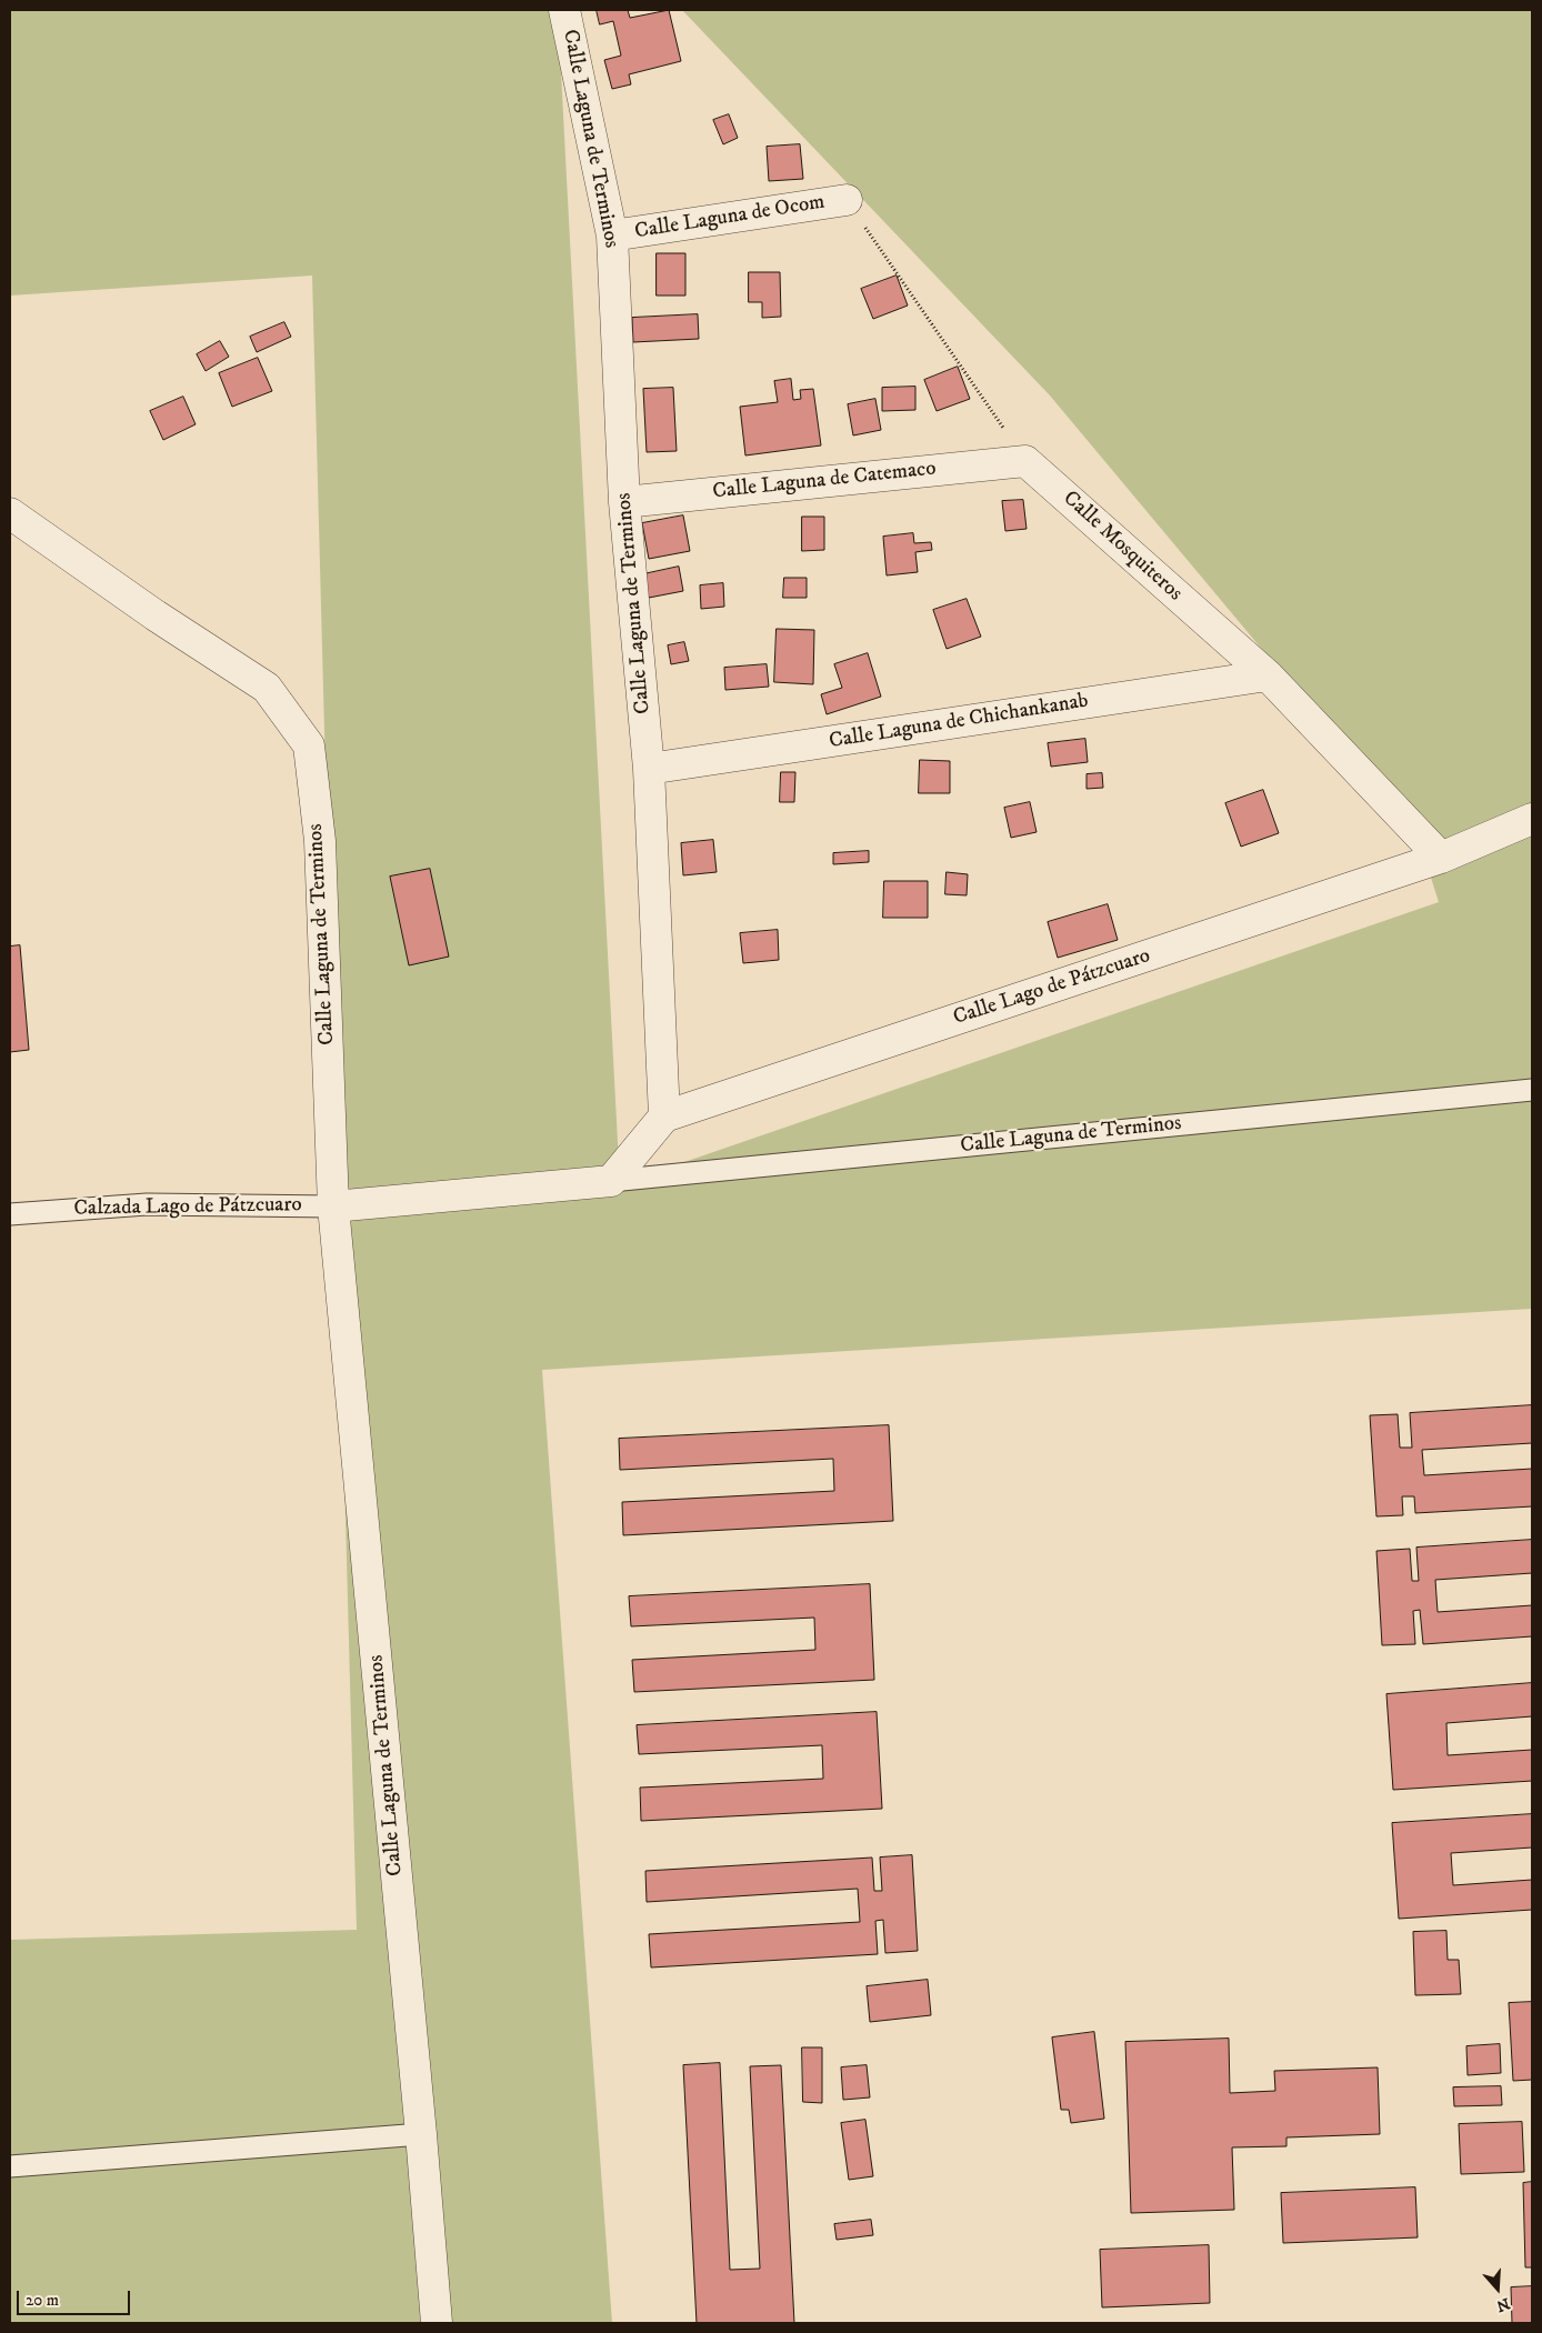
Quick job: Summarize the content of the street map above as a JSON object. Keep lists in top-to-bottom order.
{
  "streets": {
    "street": [
      "Calle Laguna de Terminos",
      "Calle Laguna de Ocom",
      "Calle Laguna de Catemaco",
      "Calle Mosquiteros",
      "Calle Laguna de Chichankanab",
      "Calle Lago de Pátzcuaro"
    ],
    "lane": ["Calzada Lago de Pátzcuaro"]
  },
  "crossings": [
    ["Calle Laguna de Terminos", "Calle Laguna de Ocom"],
    ["Calle Laguna de Terminos", "Calle Laguna de Catemaco"],
    ["Calle Laguna de Terminos", "Calle Laguna de Chichankanab"],
    ["Calle Laguna de Terminos", "Calle Lago de Pátzcuaro"],
    ["Calle Laguna de Terminos", "Calzada Lago de Pátzcuaro"],
    ["Calle Laguna de Catemaco", "Calle Mosquiteros"],
    ["Calle Mosquiteros", "Calle Laguna de Chichankanab"],
    ["Calle Mosquiteros", "Calle Lago de Pátzcuaro"]
  ],
  "scale_bar": "20 m",
  "north": "bottom"
}
